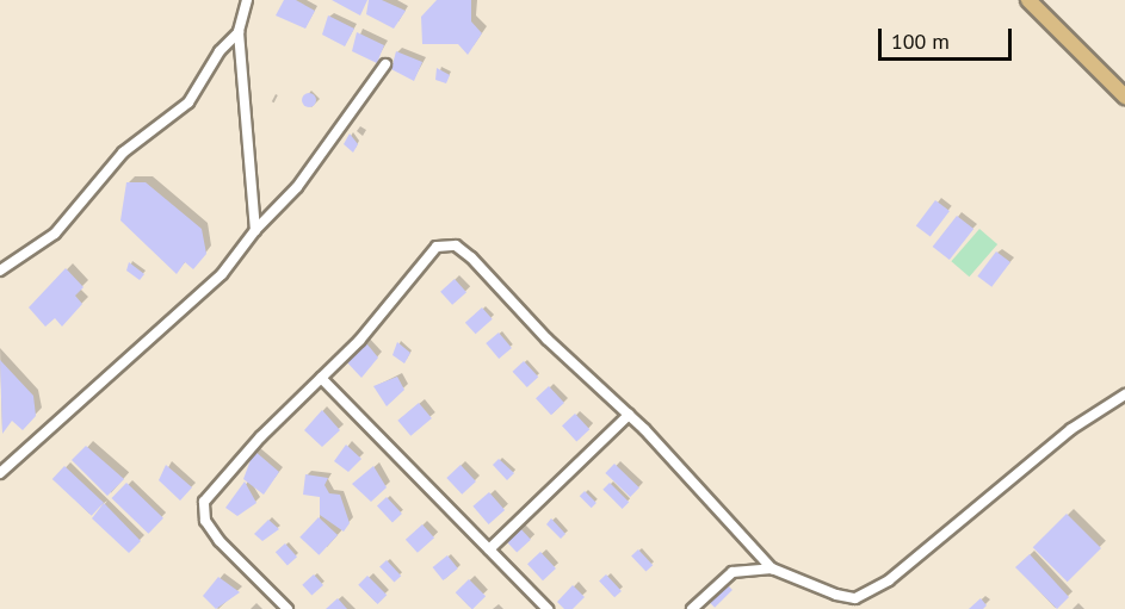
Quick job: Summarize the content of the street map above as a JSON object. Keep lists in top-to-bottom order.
{
  "scale_bar": "100 m"
}
